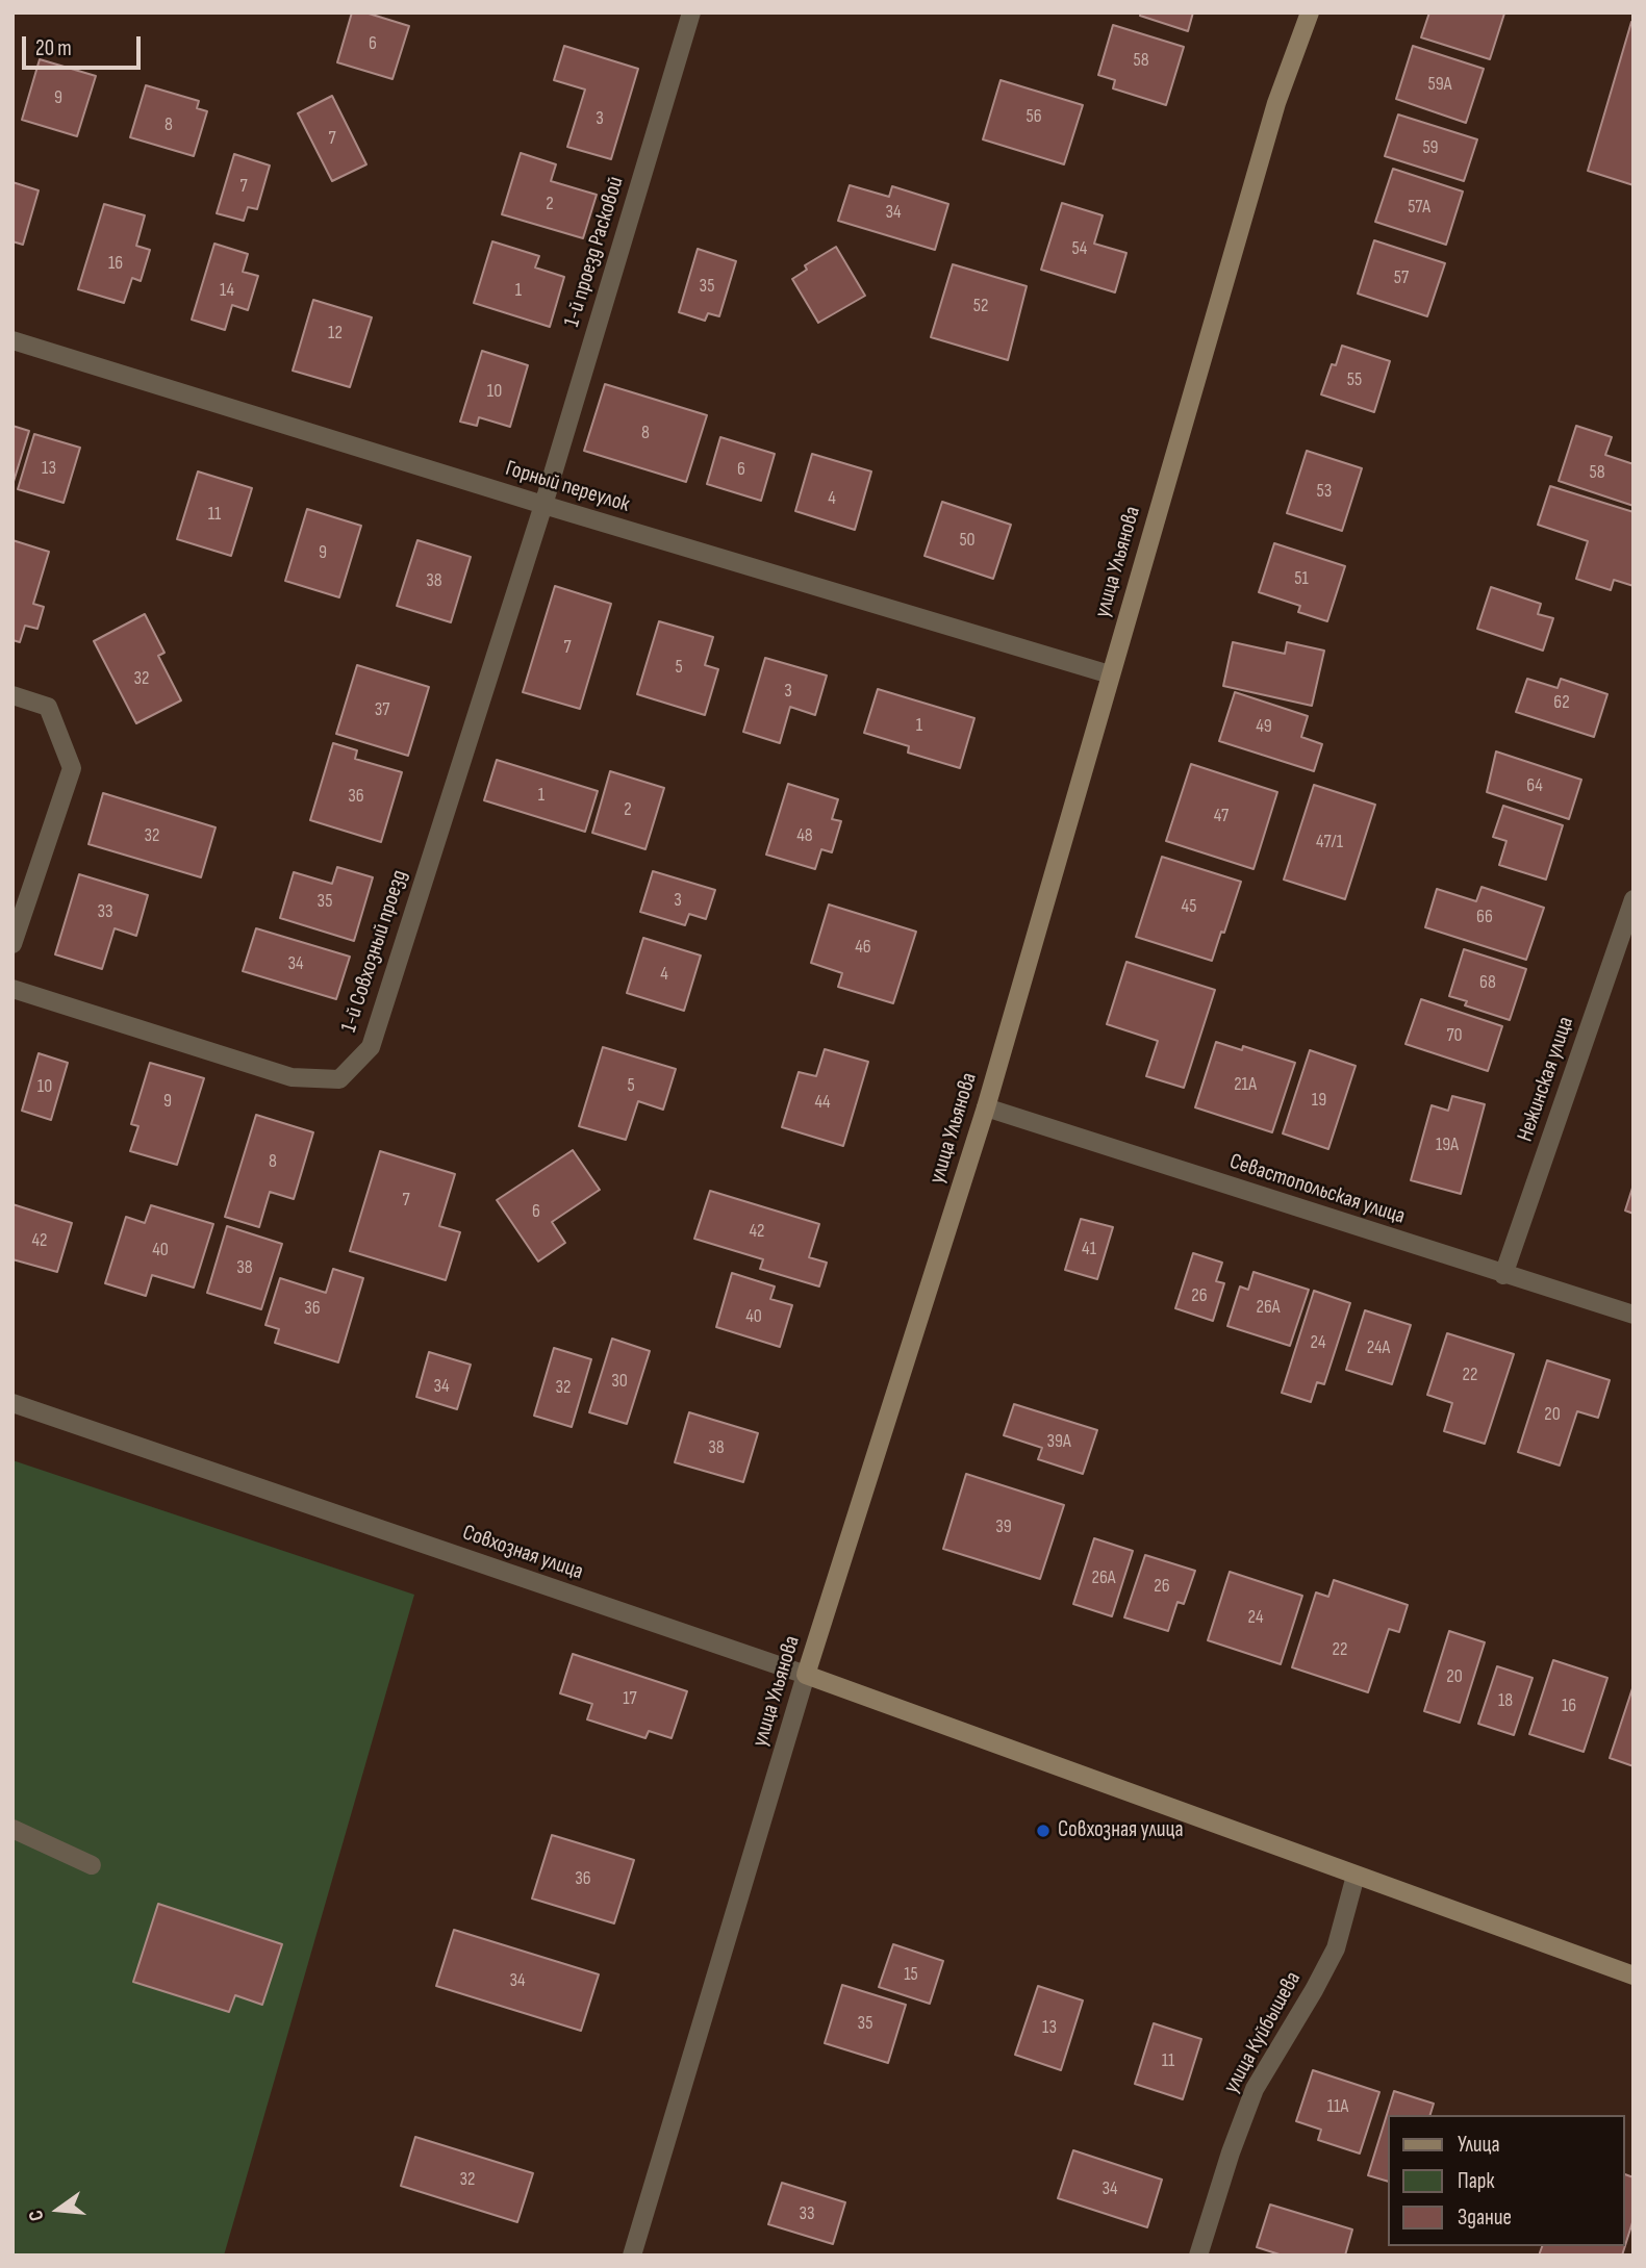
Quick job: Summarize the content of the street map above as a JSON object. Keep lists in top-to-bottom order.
{
  "streets": {
    "main road": ["улица Ульянова", "Совхозная улица"],
    "street": [
      "1-й проезд Расковой",
      "Горный переулок",
      "1-й Совхозный проезд",
      "Нежинская улица",
      "Севастопольская улица",
      "улица Куйбышева"
    ]
  },
  "crossings": [
    ["1-й проезд Расковой", "Горный переулок"],
    ["1-й проезд Расковой", "1-й Совхозный проезд"],
    ["Горный переулок", "улица Ульянова"],
    ["Горный переулок", "1-й Совхозный проезд"],
    ["улица Ульянова", "Севастопольская улица"],
    ["улица Ульянова", "Совхозная улица"],
    ["Нежинская улица", "Севастопольская улица"],
    ["Совхозная улица", "улица Куйбышева"]
  ],
  "places": ["Совхозная улица"],
  "house_numbers": [
    "6",
    "58",
    "59А",
    "9",
    "56",
    "3",
    "8",
    "7",
    "59",
    "7",
    "2",
    "57А",
    "34",
    "54",
    "16",
    "57",
    "35",
    "14",
    "1",
    "52",
    "12",
    "55",
    "10",
    "8",
    "13",
    "6",
    "58",
    "53",
    "4",
    "11",
    "50",
    "9",
    "51",
    "38",
    "7",
    "5",
    "32",
    "3",
    "62",
    "37",
    "1",
    "49",
    "64",
    "1",
    "36",
    "2",
    "47",
    "32",
    "48",
    "47/1",
    "3",
    "35",
    "45",
    "33",
    "66",
    "46",
    "34",
    "4",
    "68",
    "70",
    "21А",
    "5",
    "10",
    "19",
    "9",
    "44",
    "19А",
    "8",
    "7",
    "6",
    "42",
    "42",
    "41",
    "40",
    "38",
    "26",
    "26А",
    "36",
    "40",
    "24",
    "24А",
    "22",
    "30",
    "34",
    "32",
    "20",
    "39А",
    "38",
    "39",
    "26А",
    "26",
    "24",
    "22",
    "20",
    "17",
    "18",
    "16",
    "36",
    "15",
    "34",
    "35",
    "13",
    "11",
    "11А",
    "32",
    "34",
    "33"
  ],
  "legend": ["Улица", "Парк", "Здание"],
  "scale_bar": "20 m",
  "north": "left"
}
